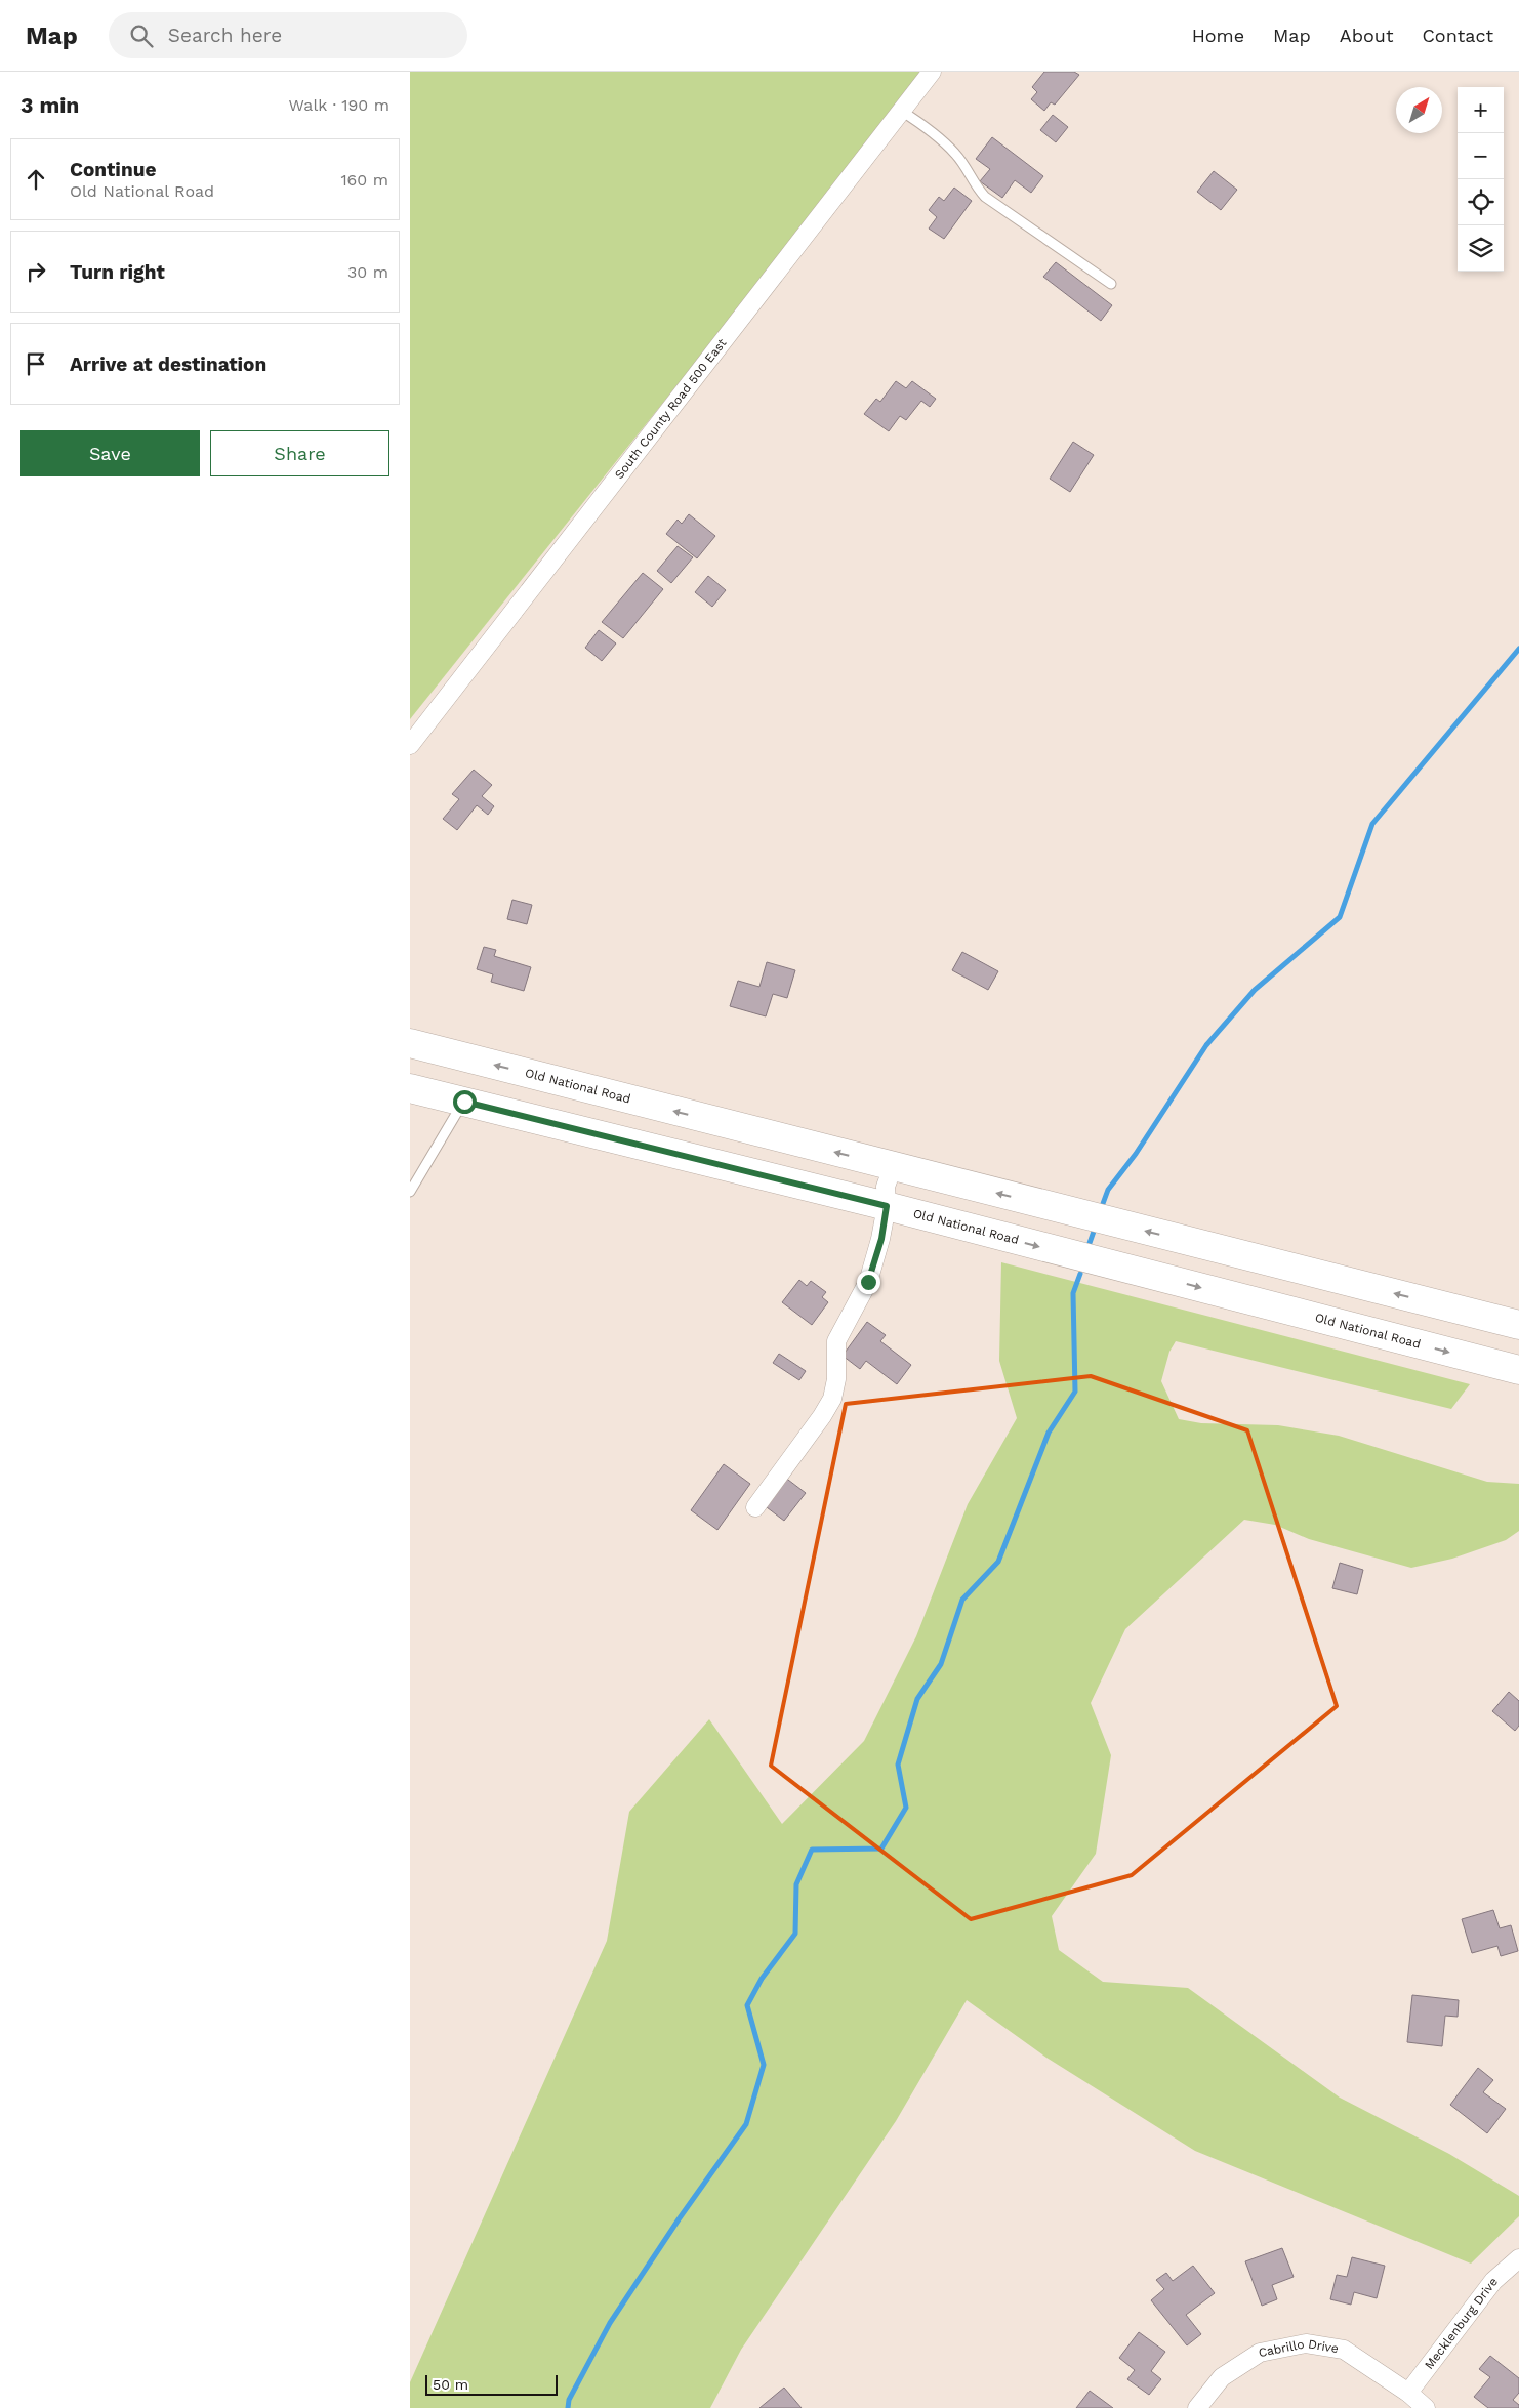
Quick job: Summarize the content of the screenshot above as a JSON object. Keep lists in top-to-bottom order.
{
  "streets": {
    "main road": ["Old National Road"],
    "street": ["South County Road 500 East", "Mecklenburg Drive", "Cabrillo Drive"]
  },
  "crossings": [
    ["Mecklenburg Drive", "Cabrillo Drive"]
  ],
  "scale_bar": "50 m",
  "north": "top right",
  "page": {
    "header": "Map",
    "search": "Search here",
    "nav": [
      "Home",
      "Map",
      "About",
      "Contact"
    ],
    "heading": ["3 min", "Walk · 190 m"],
    "map_buttons": ["+", "−"],
    "list": [
      ["Continue", "Old National Road", "160 m"],
      ["Turn right", "30 m"],
      "Arrive at destination"
    ],
    "buttons": ["Save", "Share"],
    "scale": "50 m"
  }
}
